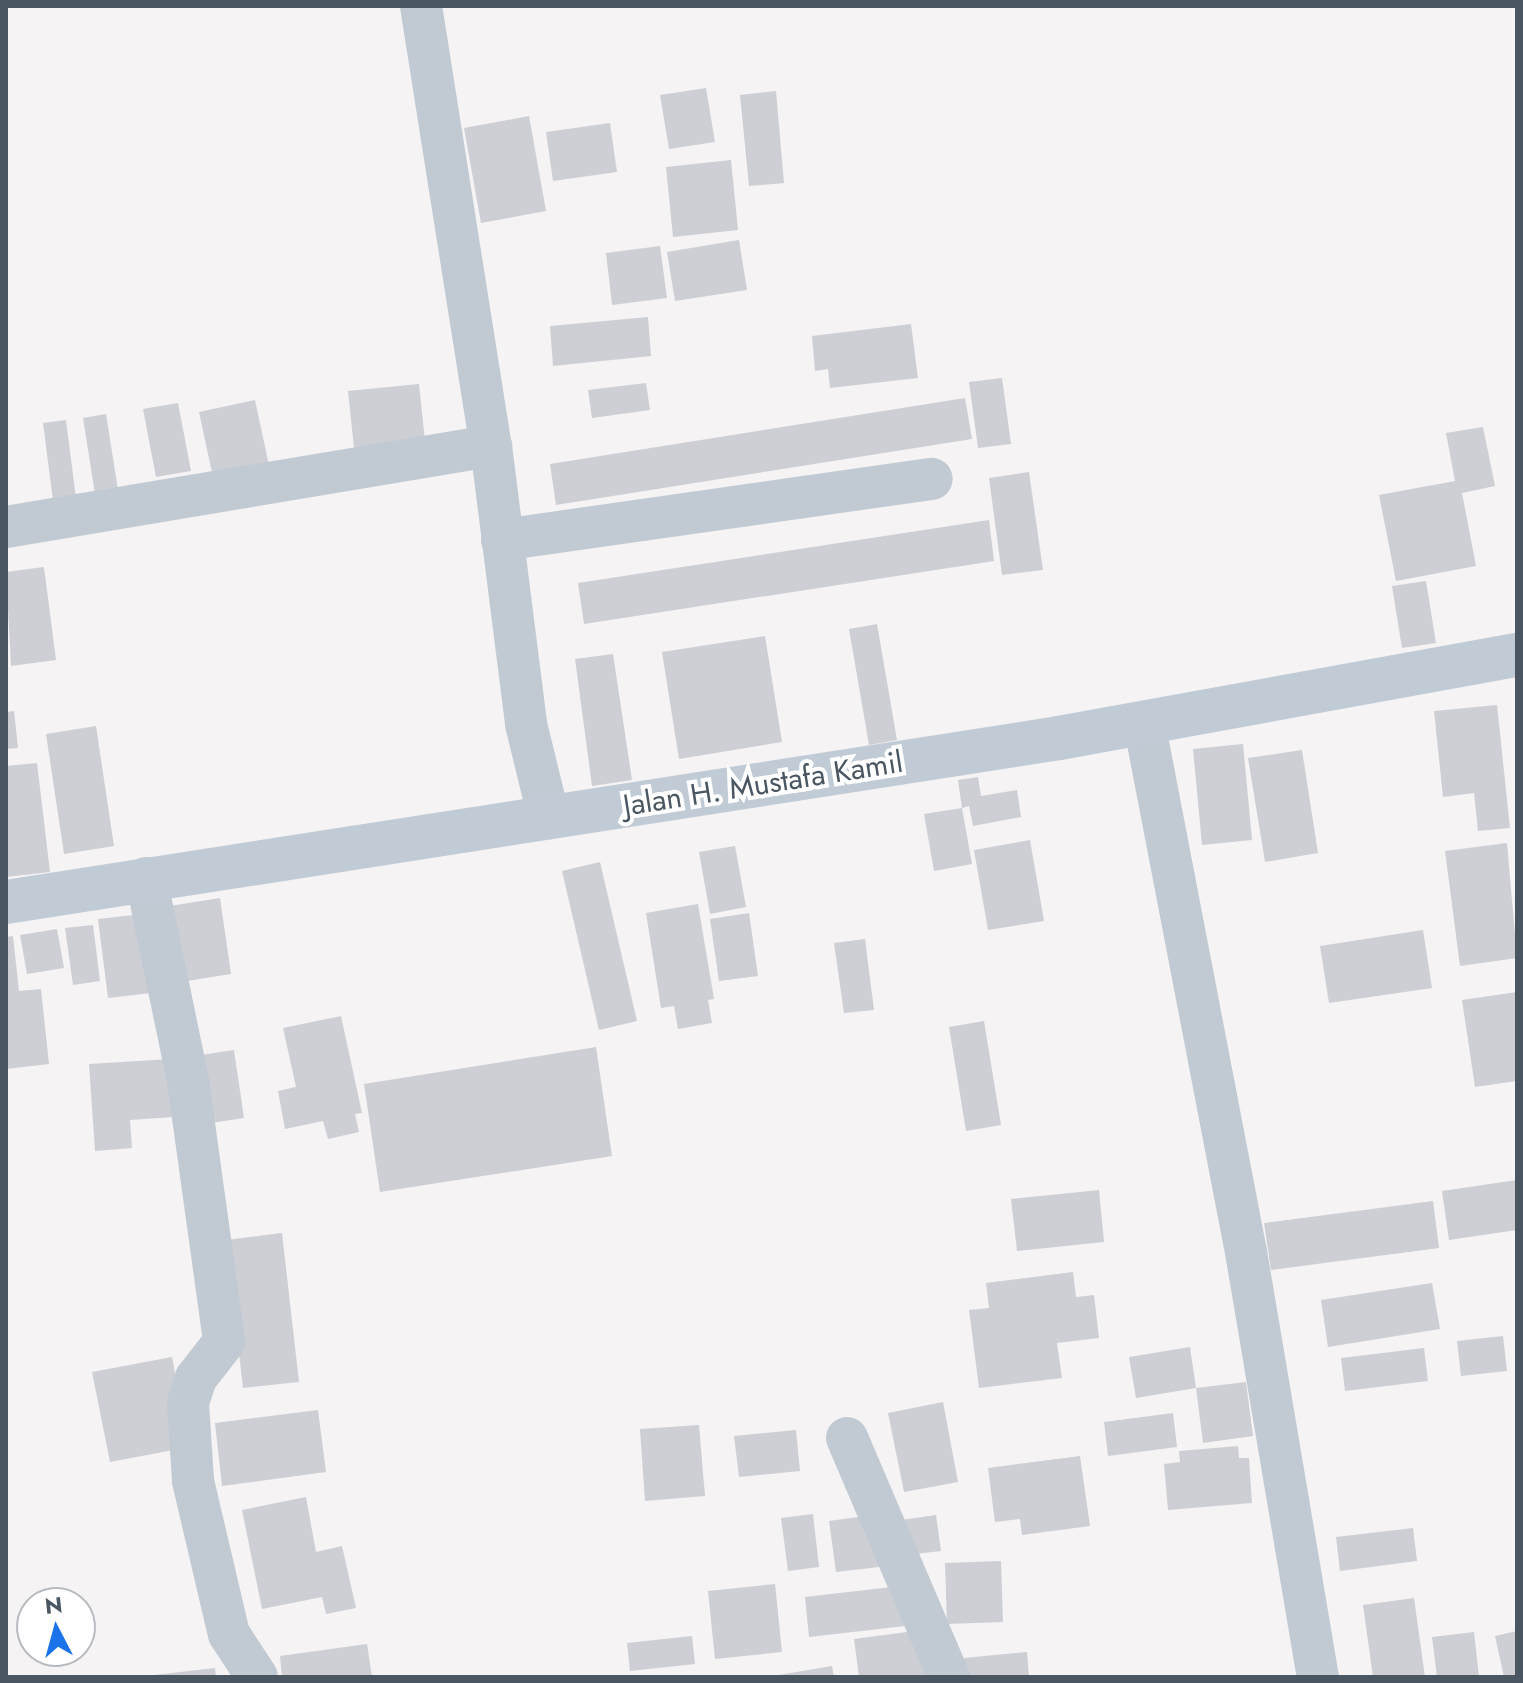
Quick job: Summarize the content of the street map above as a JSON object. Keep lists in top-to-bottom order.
{
  "streets": {
    "street": ["Jalan H. Mustafa Kamil"]
  },
  "north": "top"
}
